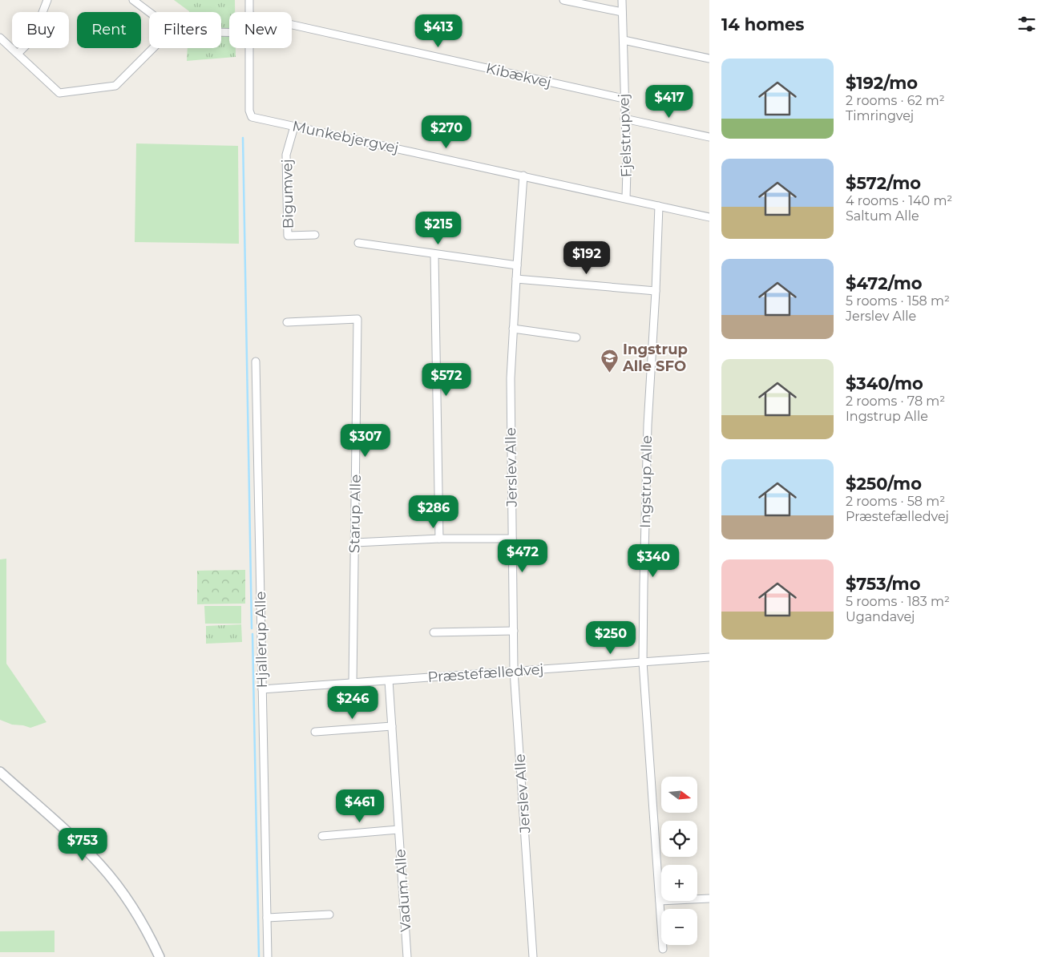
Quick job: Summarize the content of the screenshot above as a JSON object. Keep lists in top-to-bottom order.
{
  "streets": {
    "street": [
      "Kibækvej",
      "Fjelstrupvej",
      "Munkebjergvej",
      "Bigumvej",
      "Jerslev Alle",
      "Ingstrup Alle",
      "Starup Alle",
      "Hjallerup Alle",
      "Præstefælledvej",
      "Vadum Alle"
    ]
  },
  "crossings": [
    ["Kibækvej", "Fjelstrupvej"],
    ["Fjelstrupvej", "Munkebjergvej"],
    ["Munkebjergvej", "Bigumvej"],
    ["Munkebjergvej", "Jerslev Alle"],
    ["Munkebjergvej", "Ingstrup Alle"],
    ["Jerslev Alle", "Præstefælledvej"],
    ["Ingstrup Alle", "Præstefælledvej"],
    ["Starup Alle", "Præstefælledvej"],
    ["Hjallerup Alle", "Præstefælledvej"],
    ["Præstefælledvej", "Vadum Alle"]
  ],
  "places": {
    "school or university": ["Ingstrup Alle SFO"]
  },
  "north": "right",
  "page": {
    "heading": "14 homes",
    "chip": [
      "Buy",
      "Rent",
      "Filters",
      "New"
    ],
    "price": [
      "$413",
      "$417",
      "$270",
      "$215",
      "$192",
      "$572",
      "$307",
      "$286",
      "$472",
      "$340",
      "$250",
      "$246",
      "$461",
      "$753"
    ],
    "list": [
      {
        "name": "$192/mo",
        "note": "2 rooms · 62 m² · Timringvej"
      },
      {
        "name": "$572/mo",
        "note": "4 rooms · 140 m² · Saltum Alle"
      },
      {
        "name": "$472/mo",
        "note": "5 rooms · 158 m² · Jerslev Alle"
      },
      {
        "name": "$340/mo",
        "note": "2 rooms · 78 m² · Ingstrup Alle"
      },
      {
        "name": "$250/mo",
        "note": "2 rooms · 58 m² · Præstefælledvej"
      },
      {
        "name": "$753/mo",
        "note": "5 rooms · 183 m² · Ugandavej"
      }
    ],
    "map_buttons": ["+", "−"]
  }
}
